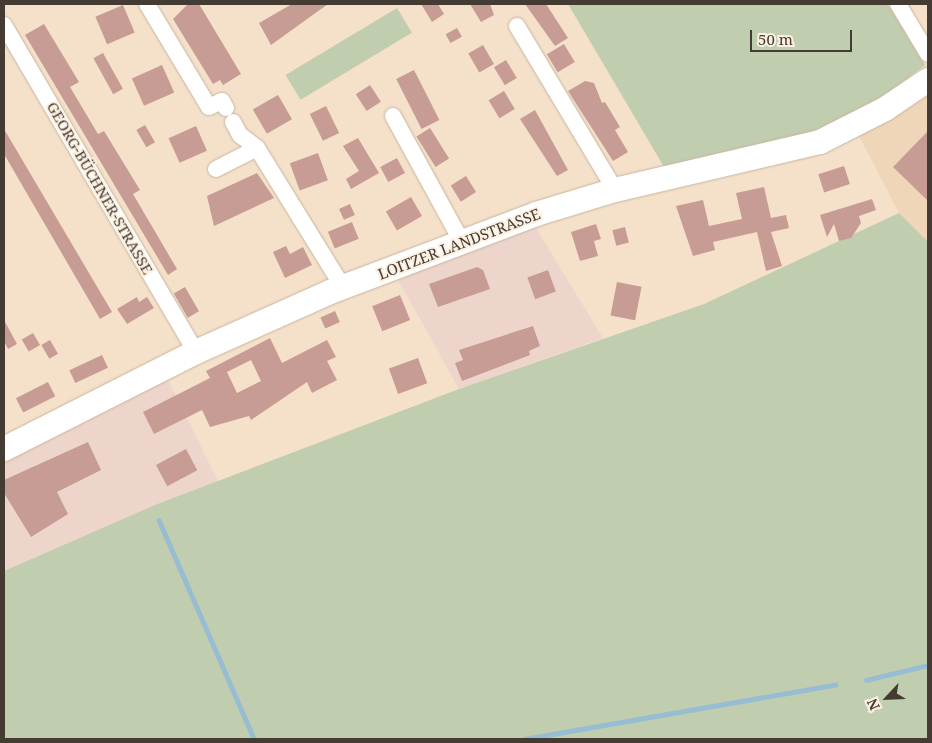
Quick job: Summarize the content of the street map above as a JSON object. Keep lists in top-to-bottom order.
{
  "streets": {
    "main road": ["LOITZER LANDSTRASSE"],
    "street": ["GEORG-BÜCHNER-STRASSE"]
  },
  "crossings": [
    ["GEORG-BÜCHNER-STRASSE", "LOITZER LANDSTRASSE"]
  ],
  "scale_bar": "50 m",
  "north": "bottom left"
}
